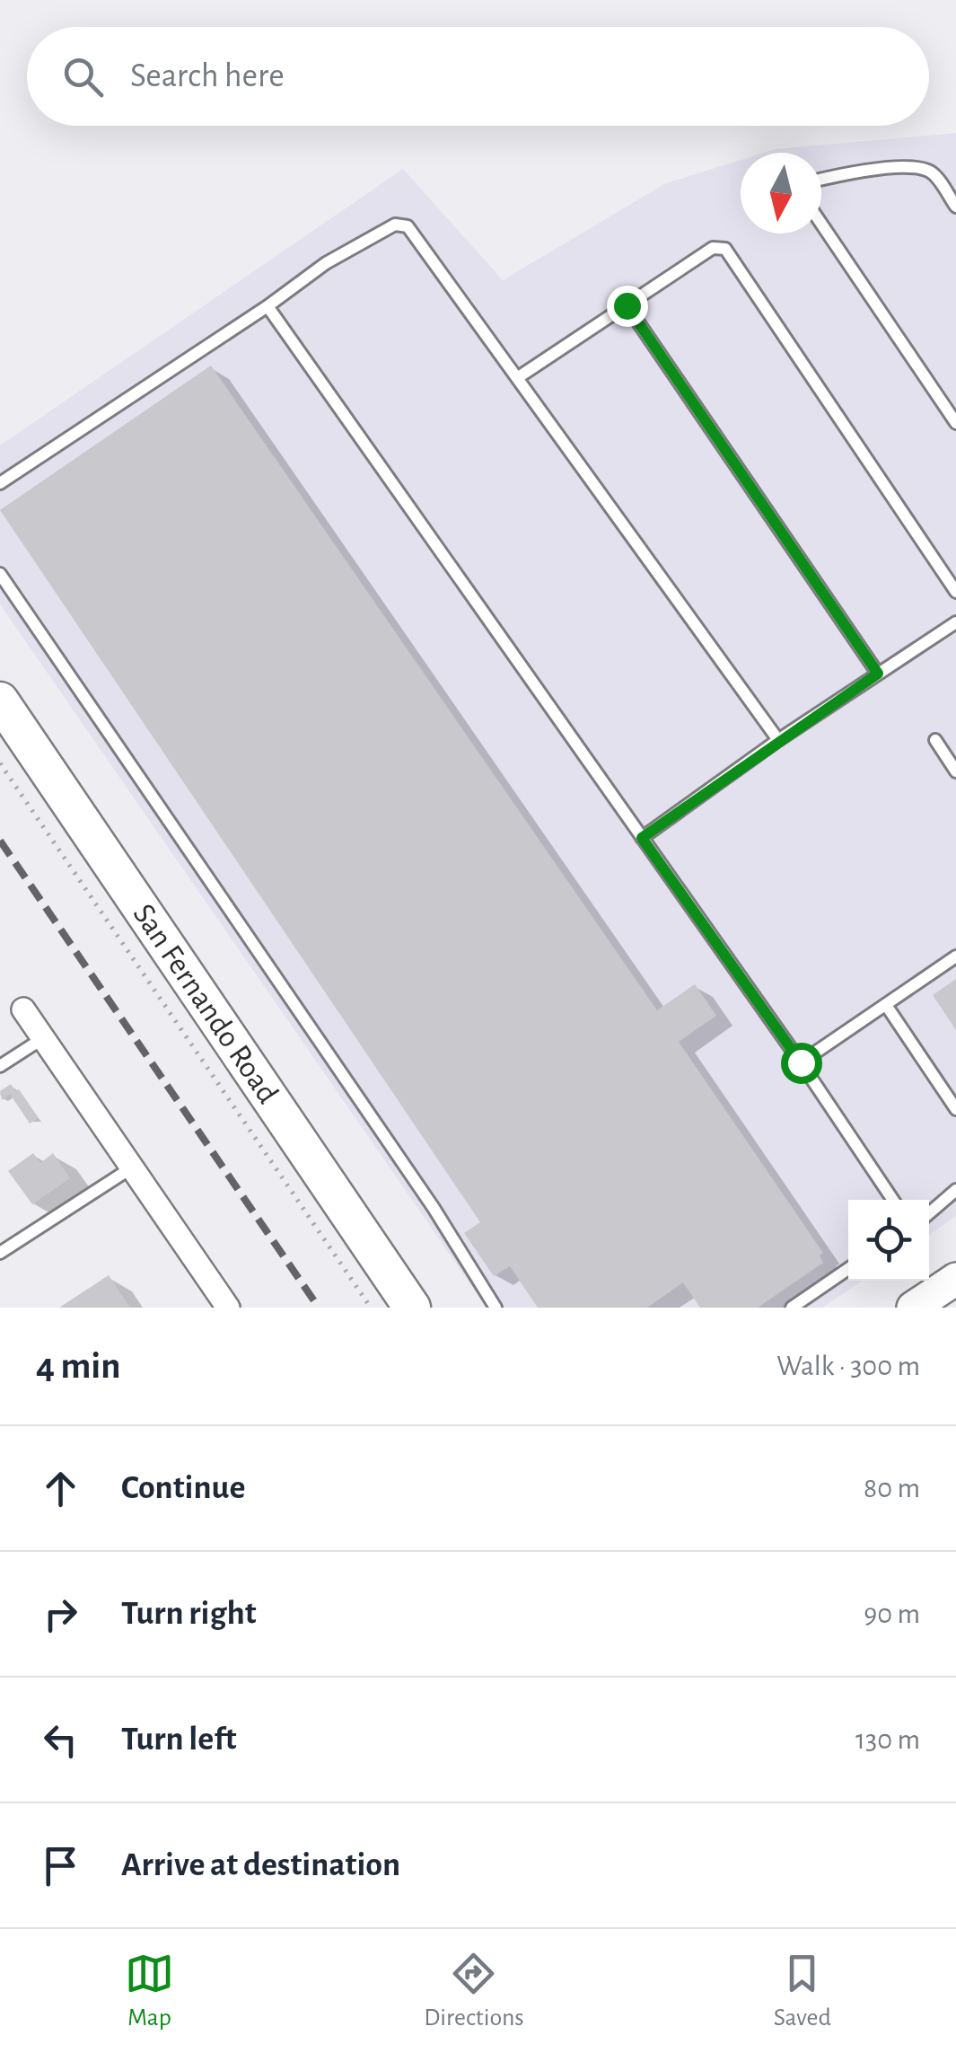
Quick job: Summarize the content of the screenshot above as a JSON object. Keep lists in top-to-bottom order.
{
  "streets": {
    "main road": ["San Fernando Road"]
  },
  "north": "bottom",
  "page": {
    "search": "Search here",
    "heading": ["4 min", "Walk · 300 m"],
    "list": [
      ["Continue", "80 m"],
      ["Turn right", "90 m"],
      ["Turn left", "130 m"],
      "Arrive at destination"
    ],
    "nav": ["Map", "Directions", "Saved"]
  }
}
